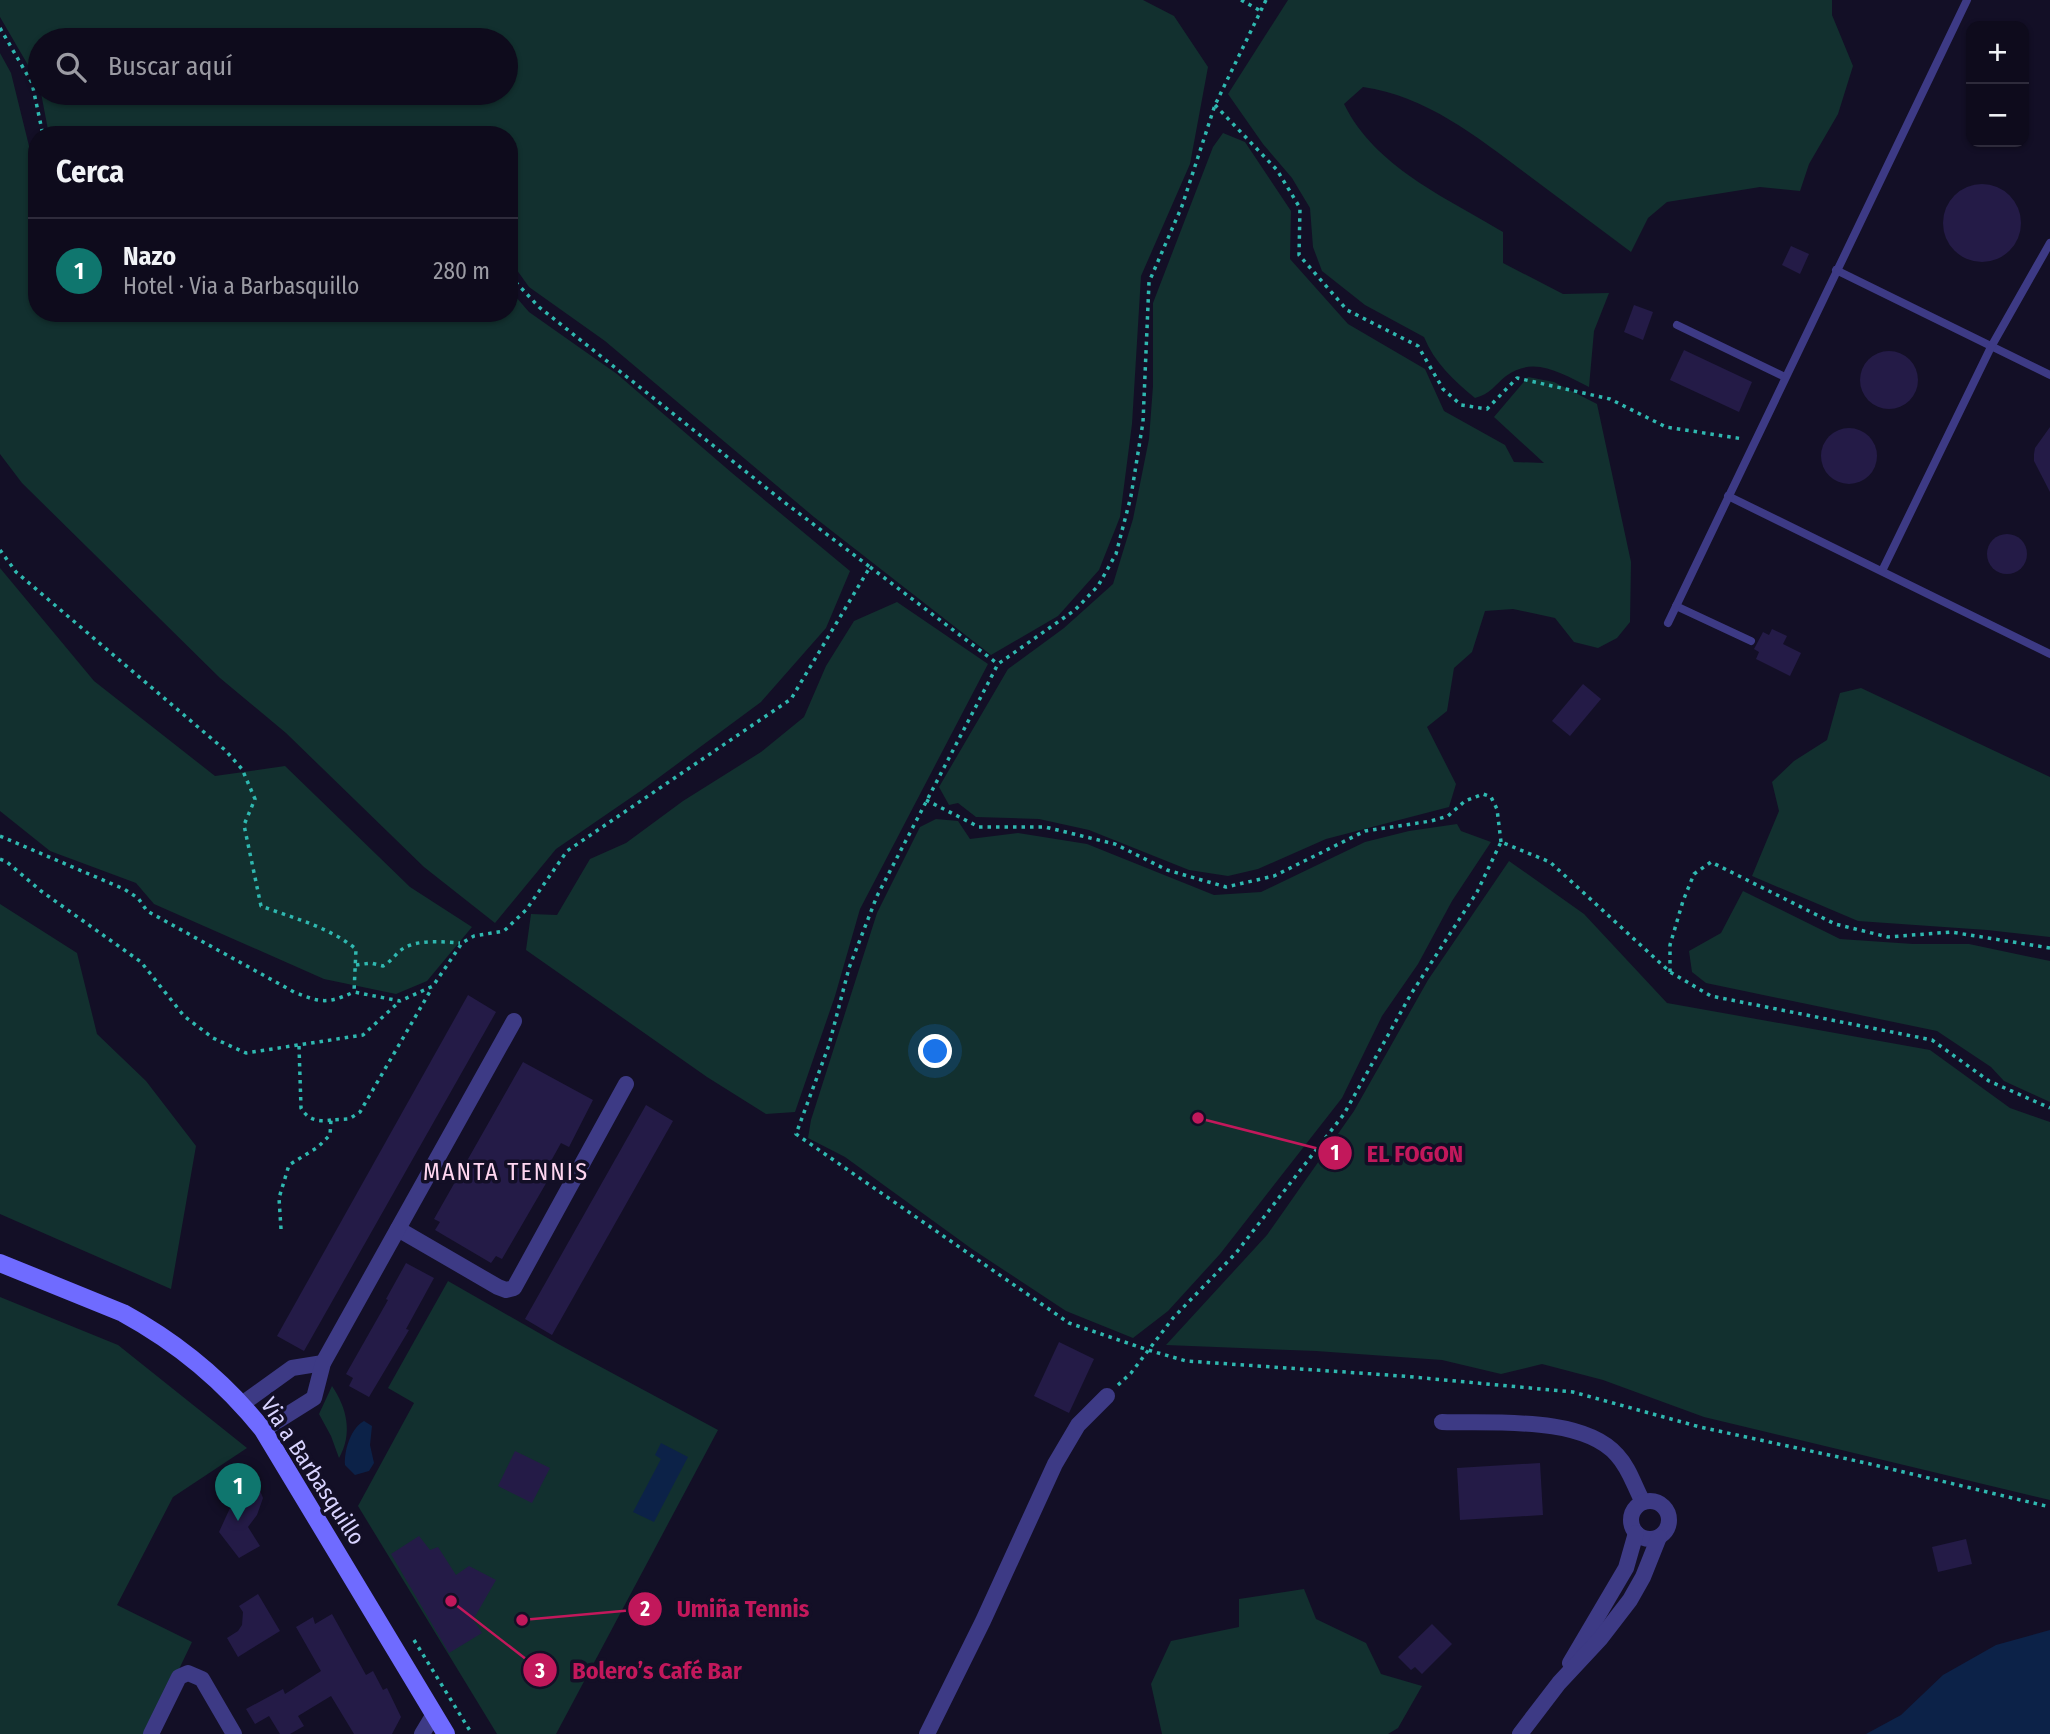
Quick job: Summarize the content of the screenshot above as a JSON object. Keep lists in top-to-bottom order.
{
  "streets": {
    "main road": ["Via a Barbasquillo"]
  },
  "districts": ["MANTA TENNIS"],
  "places": ["EL FOGON", "Bolero’s Café Bar", "Umiña Tennis"],
  "page": {
    "map_buttons": ["+", "−"],
    "search": "Buscar aquí",
    "heading": "Cerca",
    "list": [
      {
        "mark": "1",
        "name": "Nazo",
        "note": "Hotel · Via a Barbasquillo",
        "value": "280 m"
      }
    ],
    "pins": "1"
  }
}
